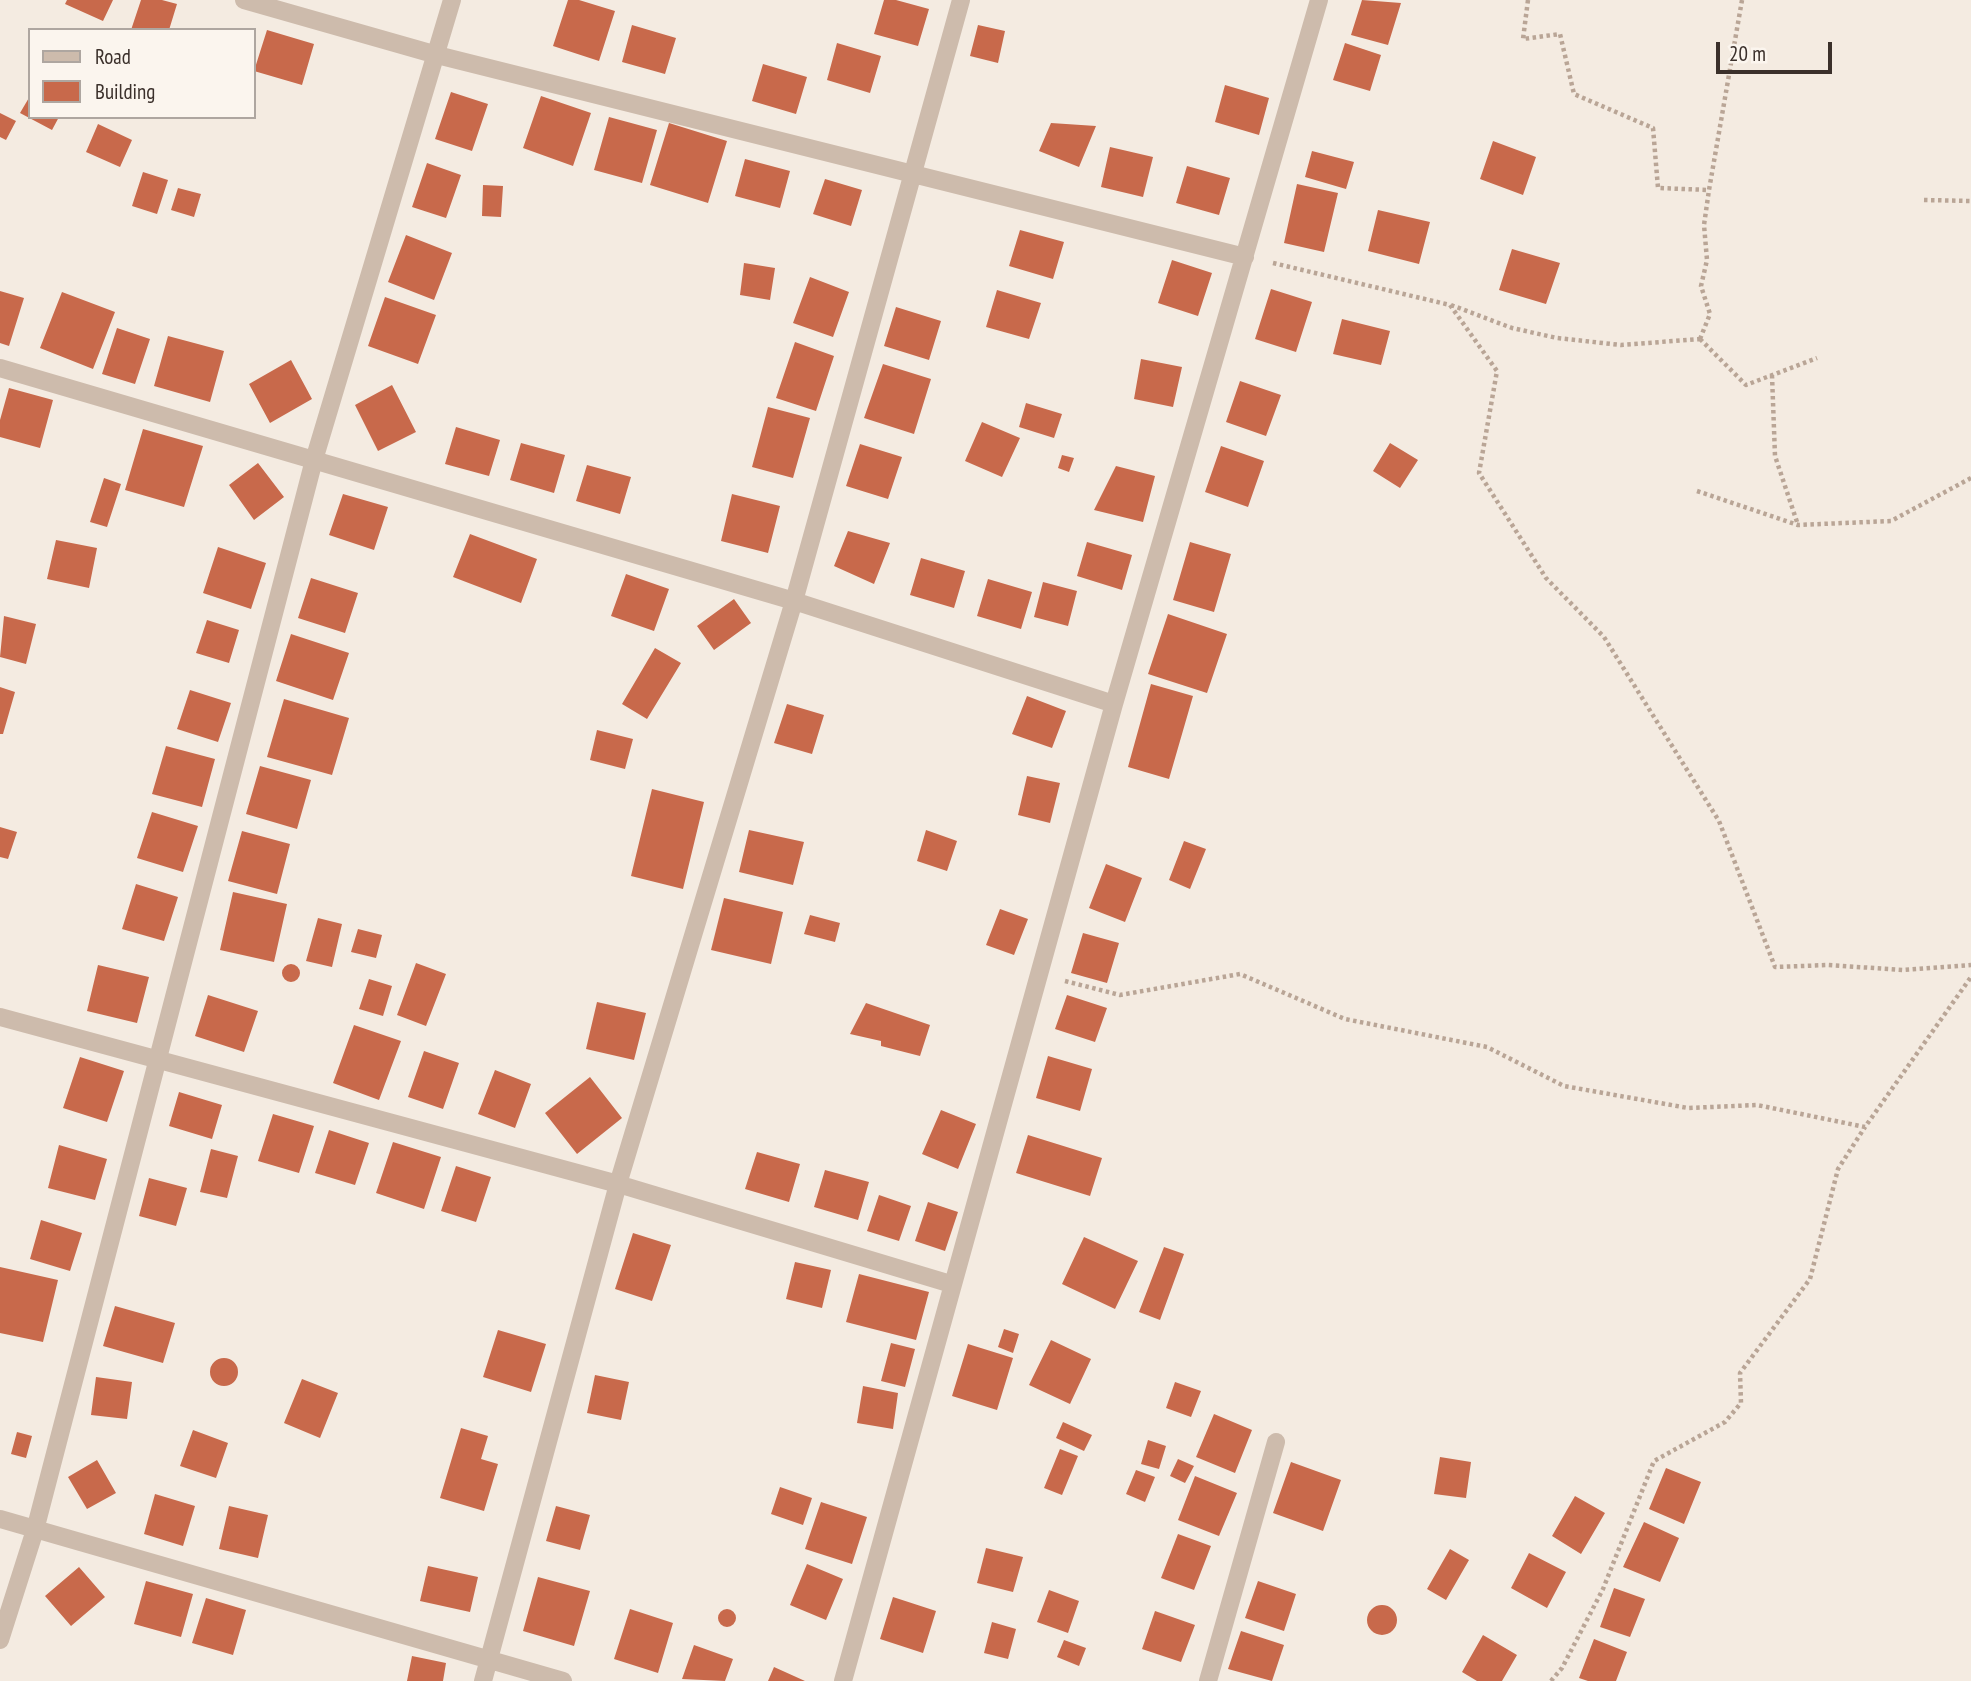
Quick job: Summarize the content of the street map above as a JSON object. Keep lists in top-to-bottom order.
{
  "legend": ["Road", "Building"],
  "scale_bar": "20 m"
}
